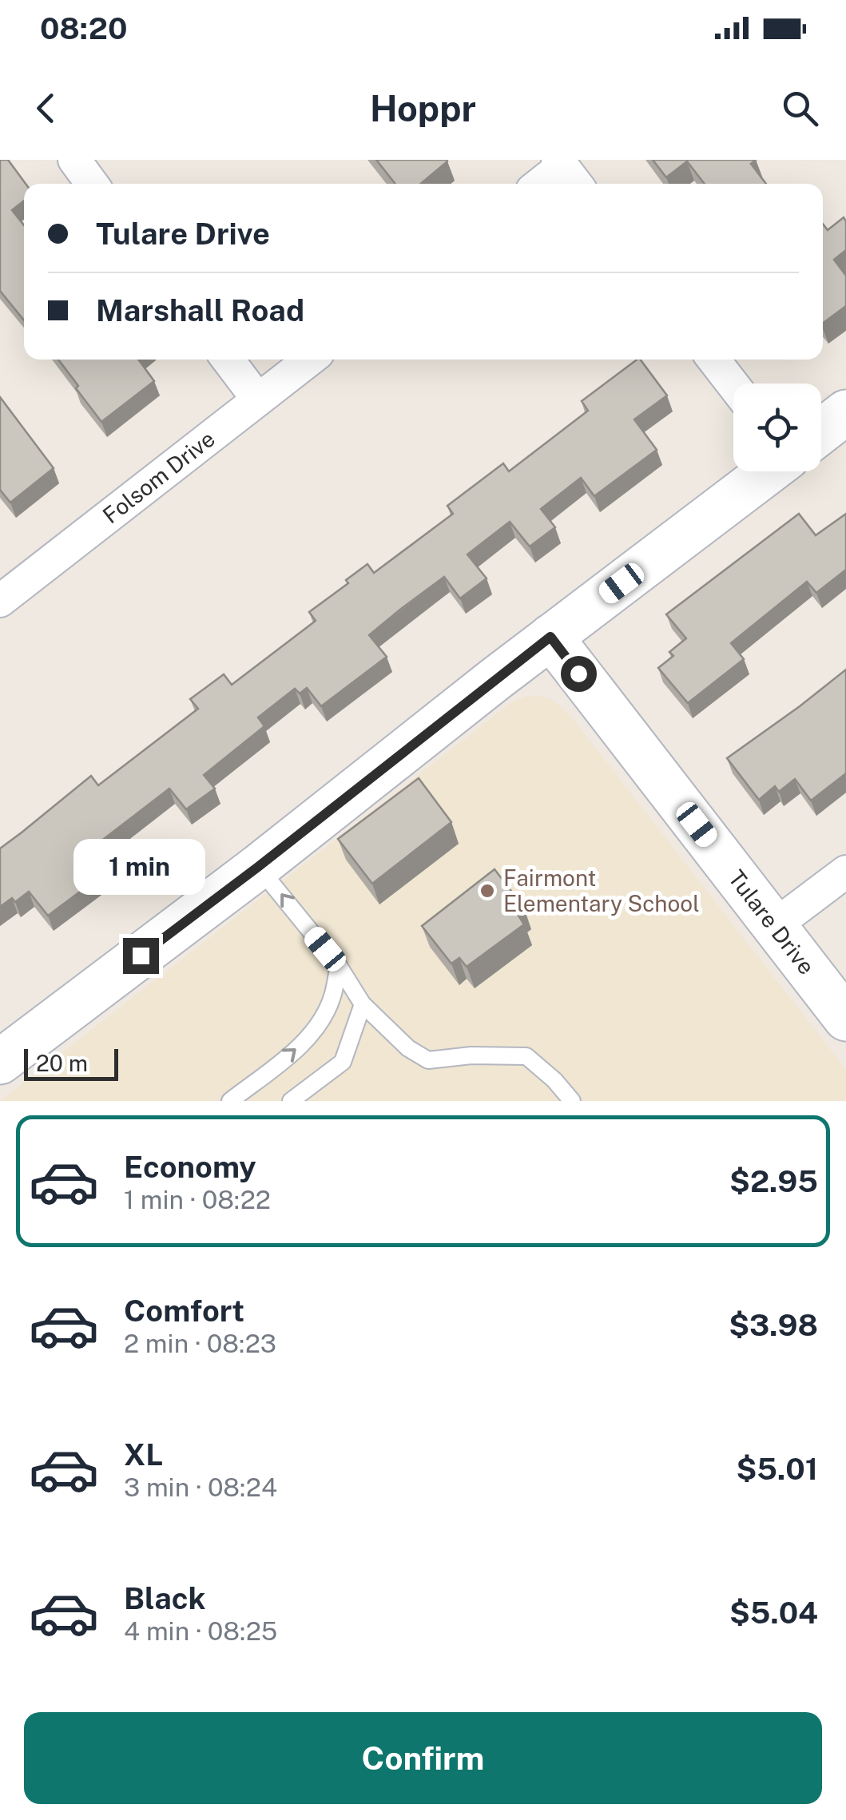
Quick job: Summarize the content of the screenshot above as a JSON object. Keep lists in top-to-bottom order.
{
  "streets": {
    "street": ["Folsom Drive", "Tulare Drive"]
  },
  "places": ["Fairmont Elementary School"],
  "scale_bar": "20 m",
  "page": {
    "status": "08:20",
    "header": "Hoppr",
    "banner": ["Tulare Drive", "Marshall Road"],
    "bubble": "1 min",
    "scale": "20 m",
    "list": [
      {
        "name": "Economy",
        "note": "1 min · 08:22",
        "value": "$2.95"
      },
      {
        "name": "Comfort",
        "note": "2 min · 08:23",
        "value": "$3.98"
      },
      {
        "name": "XL",
        "note": "3 min · 08:24",
        "value": "$5.01"
      },
      {
        "name": "Black",
        "note": "4 min · 08:25",
        "value": "$5.04"
      }
    ],
    "buttons": "Confirm"
  }
}
